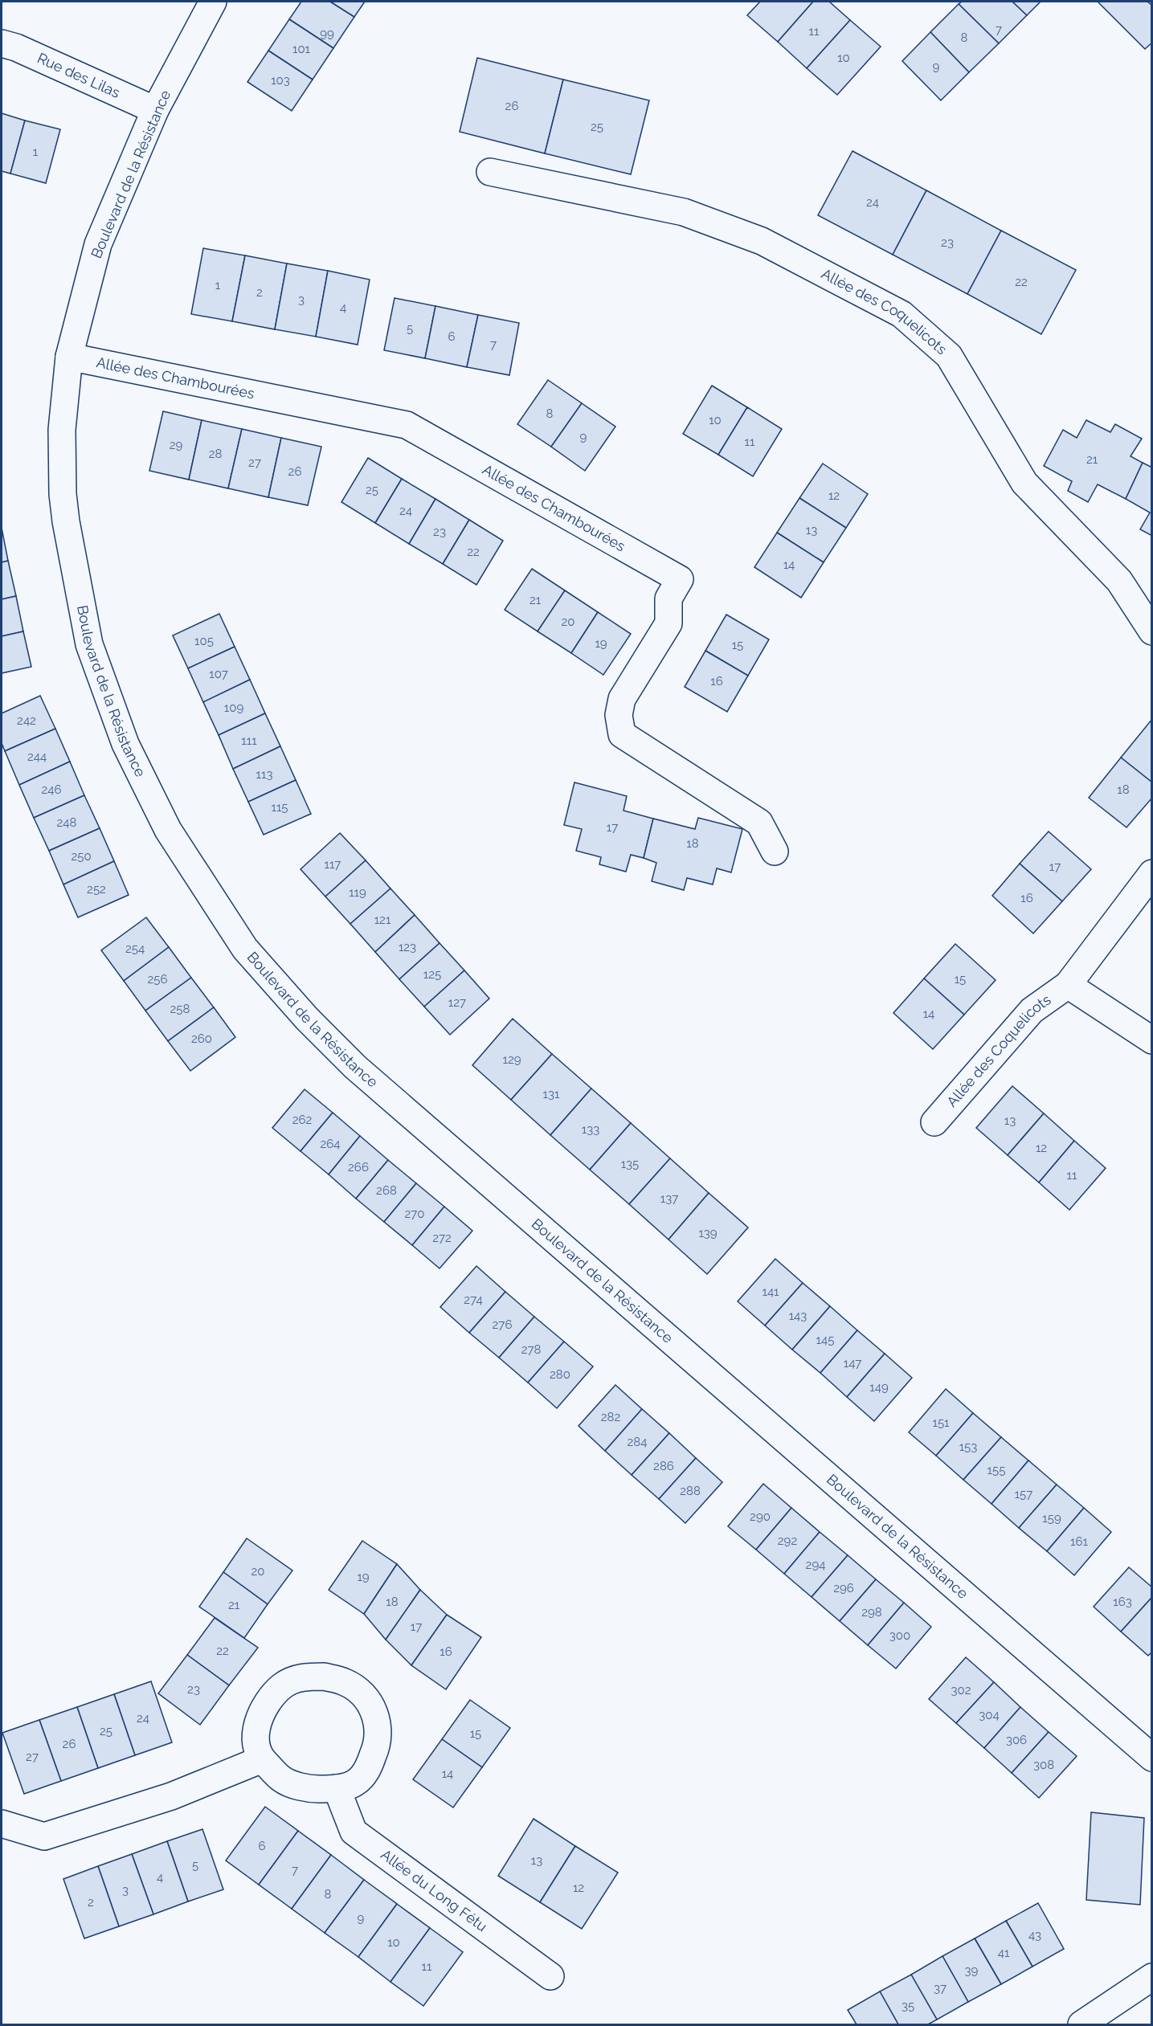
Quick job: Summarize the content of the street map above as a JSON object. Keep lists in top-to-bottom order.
{
  "streets": {
    "street": [
      "Rue des Lilas",
      "Boulevard de la Résistance",
      "Allée des Coquelicots",
      "Allée des Chambourées",
      "Allée du Long Fétu"
    ]
  },
  "crossings": [
    ["Rue des Lilas", "Boulevard de la Résistance"],
    ["Boulevard de la Résistance", "Allée des Chambourées"]
  ],
  "house_numbers": [
    "7",
    "11",
    "99",
    "8",
    "101",
    "10",
    "9",
    "103",
    "26",
    "25",
    "1",
    "24",
    "23",
    "22",
    "1",
    "2",
    "3",
    "4",
    "5",
    "6",
    "7",
    "8",
    "10",
    "9",
    "11",
    "29",
    "28",
    "21",
    "27",
    "26",
    "25",
    "12",
    "24",
    "13",
    "23",
    "22",
    "14",
    "21",
    "20",
    "105",
    "19",
    "15",
    "107",
    "16",
    "109",
    "242",
    "111",
    "244",
    "113",
    "246",
    "18",
    "115",
    "248",
    "17",
    "18",
    "250",
    "117",
    "17",
    "252",
    "119",
    "16",
    "121",
    "123",
    "254",
    "125",
    "256",
    "15",
    "127",
    "258",
    "14",
    "260",
    "129",
    "131",
    "262",
    "13",
    "133",
    "264",
    "12",
    "135",
    "266",
    "11",
    "268",
    "137",
    "270",
    "139",
    "272",
    "141",
    "274",
    "143",
    "276",
    "145",
    "278",
    "147",
    "280",
    "149",
    "282",
    "151",
    "284",
    "153",
    "286",
    "155",
    "288",
    "157",
    "290",
    "159",
    "292",
    "161",
    "294",
    "20",
    "19",
    "296",
    "18",
    "163",
    "21",
    "298",
    "17",
    "300",
    "22",
    "16",
    "23",
    "302",
    "304",
    "24",
    "25",
    "15",
    "306",
    "26",
    "27",
    "308",
    "14",
    "6",
    "13",
    "5",
    "7",
    "4",
    "12",
    "3",
    "8",
    "2",
    "9",
    "43",
    "10",
    "41",
    "11",
    "39",
    "37",
    "35"
  ]
}
